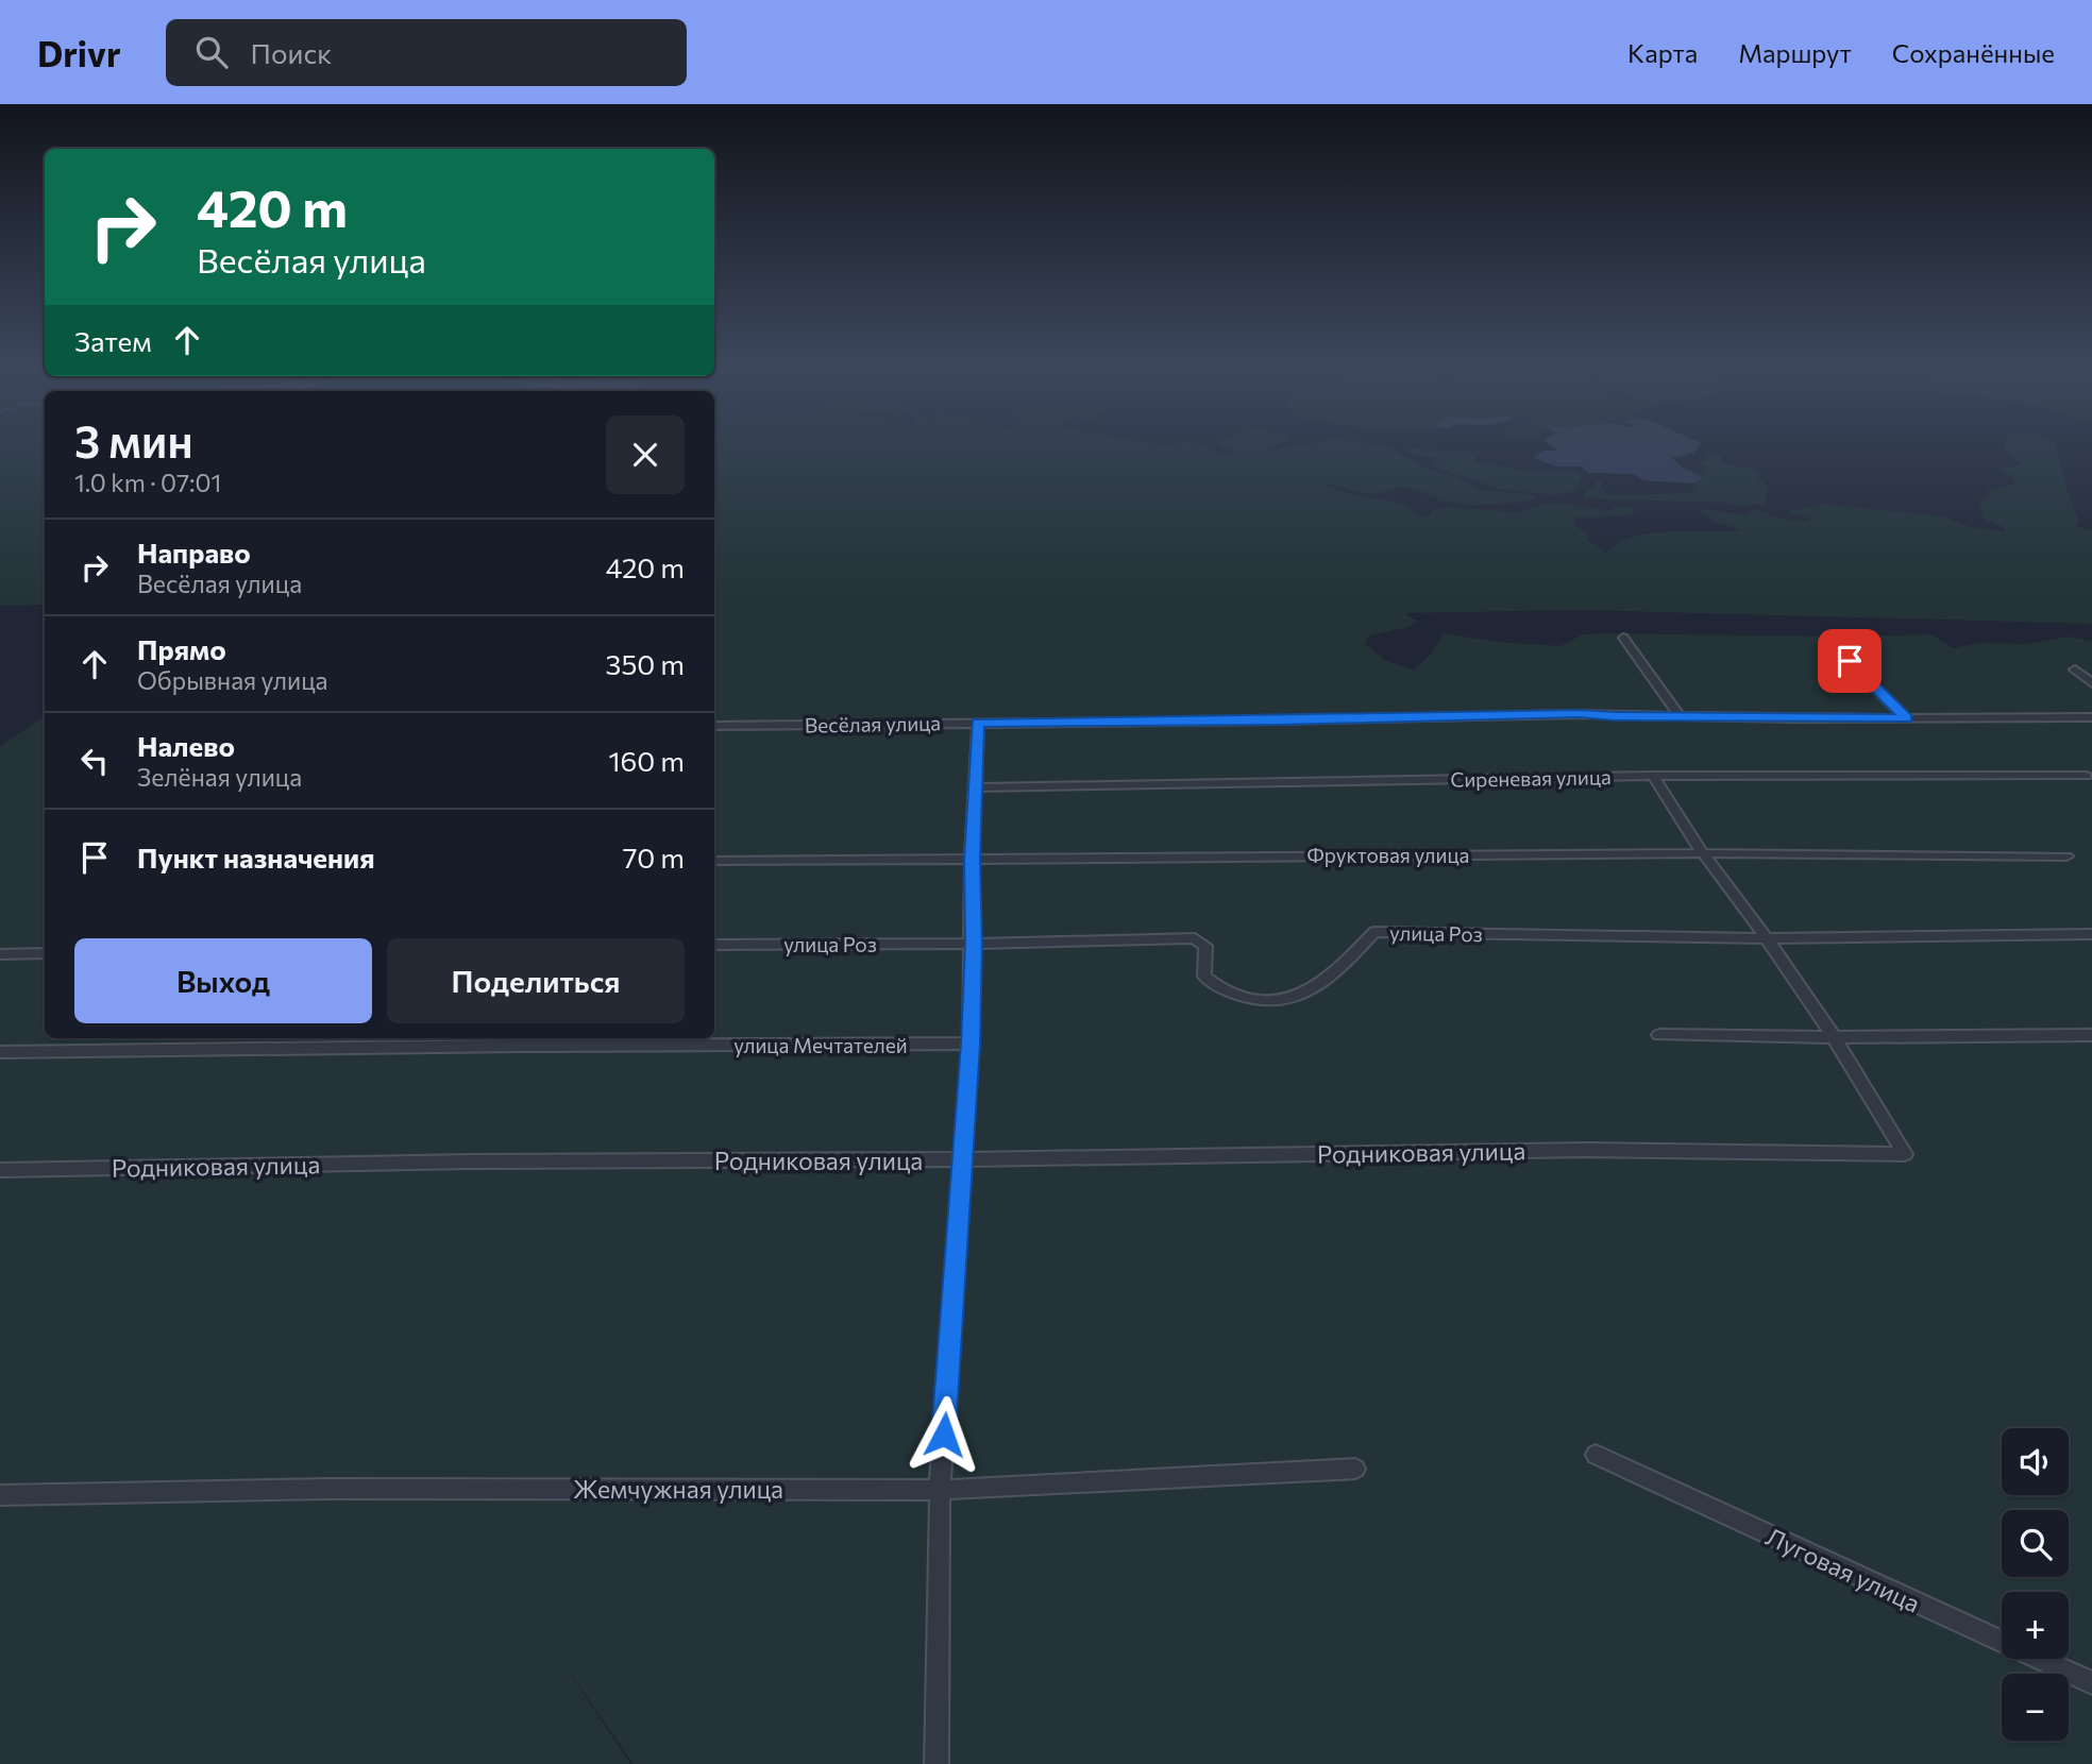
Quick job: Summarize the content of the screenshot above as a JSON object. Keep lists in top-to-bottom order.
{
  "streets": {
    "street": [
      "Весёлая улица",
      "Сиреневая улица",
      "Фруктовая улица",
      "улица Роз",
      "улица Мечтателей",
      "Родниковая улица",
      "Жемчужная улица",
      "Луговая улица"
    ]
  },
  "page": {
    "header": "Drivr",
    "search": "Поиск",
    "nav": ["Карта", "Маршрут", "Сохранённые"],
    "turn": ["420 m", "Весёлая улица"],
    "then": "Затем",
    "heading": ["3 мин", "1.0 km · 07:01"],
    "list": [
      {
        "name": "Направо",
        "note": "Весёлая улица",
        "value": "420 m"
      },
      {
        "name": "Прямо",
        "note": "Обрывная улица",
        "value": "350 m"
      },
      {
        "name": "Налево",
        "note": "Зелёная улица",
        "value": "160 m"
      },
      {
        "name": "Пункт назначения",
        "value": "70 m"
      }
    ],
    "buttons": ["Выход", "Поделиться"],
    "map_buttons": ["+", "−"]
  }
}
